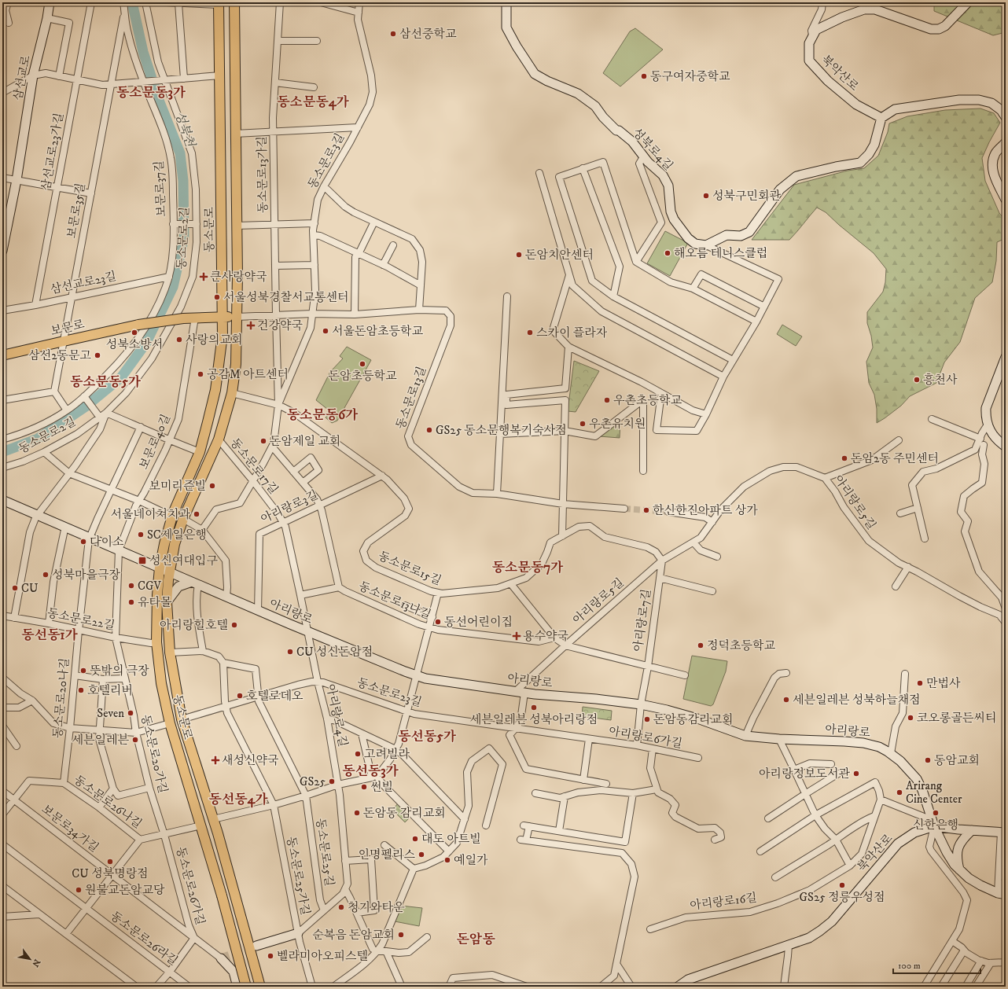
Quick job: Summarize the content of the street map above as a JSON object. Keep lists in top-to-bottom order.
{
  "streets": {
    "main road": ["동소문로", "보문로"],
    "street": [
      "북악산로",
      "삼선교로",
      "성북로4길",
      "삼선교로23가길",
      "동소문로3길",
      "동소문로13가길",
      "보문로37길",
      "보문로35길",
      "동소문로2길",
      "삼선교로23길",
      "동소문로13길",
      "보문로40길",
      "동소문로17길",
      "아리랑로5길",
      "아리랑로3길",
      "동소문로15길",
      "동소문로13나길",
      "아리랑로",
      "동소문로22길",
      "아리랑로7길",
      "동소문로23길",
      "동소문로20나길",
      "아리랑로4길",
      "아리랑로6가길",
      "동소문로20가길",
      "동소문로26나길",
      "보문로34가길",
      "동소문로25길",
      "동소문로25가길",
      "동소문로26가길",
      "아리랑로16길",
      "동소문로26라길"
    ]
  },
  "crossings": [
    ["북악산로", "아리랑로"],
    ["삼선교로23가길", "삼선교로23길"],
    ["동소문로3길", "동소문로13길"],
    ["동소문로3길", "동소문로15길"],
    ["동소문로13가길", "동소문로13길"],
    ["보문로37길", "보문로35길"],
    ["보문로37길", "삼선교로23길"],
    ["보문로35길", "삼선교로23길"],
    ["보문로35길", "보문로"],
    ["동소문로", "동소문로13길"],
    ["동소문로", "동소문로17길"],
    ["동소문로", "동소문로15길"],
    ["동소문로", "아리랑로"],
    ["동소문로", "동소문로22길"],
    ["동소문로", "동소문로23길"],
    ["보문로", "보문로40길"],
    ["보문로40길", "아리랑로"],
    ["보문로40길", "동소문로20가길"],
    ["동소문로17길", "아리랑로3길"],
    ["동소문로17길", "아리랑로"],
    ["동소문로17길", "아리랑로4길"],
    ["아리랑로5길", "동소문로15길"],
    ["아리랑로5길", "아리랑로"],
    ["아리랑로5길", "아리랑로7길"],
    ["아리랑로3길", "동소문로15길"],
    ["아리랑로3길", "아리랑로"],
    ["동소문로15길", "아리랑로7길"],
    ["아리랑로", "아리랑로7길"],
    ["아리랑로", "동소문로20나길"],
    ["아리랑로", "아리랑로4길"],
    ["아리랑로", "동소문로20가길"],
    ["동소문로22길", "동소문로20나길"],
    ["동소문로22길", "동소문로20가길"],
    ["동소문로23길", "아리랑로4길"],
    ["동소문로23길", "아리랑로6가길"],
    ["동소문로20나길", "동소문로26나길"],
    ["동소문로20가길", "동소문로26가길"],
    ["동소문로26나길", "보문로34가길"],
    ["보문로34가길", "동소문로26가길"],
    ["동소문로26가길", "동소문로26라길"]
  ],
  "districts": [
    "동소문동3가",
    "동소문동4가",
    "동소문동5가",
    "동소문동6가",
    "동소문동7가",
    "동선동1가",
    "동선동5가",
    "동선동3가",
    "동선동4가",
    "돈암동"
  ],
  "water": ["성북천"],
  "places": {
    "other": [
      "삼선중학교",
      "동구여자중학교",
      "성북구민회관",
      "해오름 테니스클럽",
      "돈암치안센터",
      "서울성북경찰서교통센터",
      "서울돈암초등학교",
      "성북소방서",
      "스카이 플라자",
      "사랑의교회",
      "삼선2동문고",
      "돈암초등학교",
      "공감M 아트센터",
      "흥천사",
      "우촌초등학교",
      "우촌유치원",
      "GS25 동소문행복기숙사점",
      "돈암제일 교회",
      "돈암2동 주민센터",
      "보미리즌빌",
      "한신한진아파트 상가",
      "서울네이쳐치과",
      "SC제일은행",
      "다이소",
      "성북마을극장",
      "CGV",
      "CU",
      "유타몰",
      "동선어린이집",
      "아리랑힐호텔",
      "정덕초등학교",
      "CU 성신돈암점",
      "뜻밖의 극장",
      "만법사",
      "호텔리버",
      "호텔로데오",
      "세븐일레븐 성북하늘채점",
      "세븐일레븐 성북아리랑점",
      "Seven",
      "코오롱골든씨티",
      "돈암동감리교회",
      "세븐일레븐",
      "고려빌라",
      "동암교회",
      "아리랑정보도서관",
      "GS25",
      "썬빌",
      "Arirang Cine Center",
      "돈암동 감리교회",
      "신한은행",
      "대도 아트빌",
      "인명펠리스",
      "예일가",
      "CU 성북명랑점",
      "GS25 정릉우성점",
      "원불교돈암교당",
      "청기와타운",
      "순복음 돈암교회",
      "벨라미아오피스텔"
    ],
    "health": [
      "큰사랑약국",
      "건강약국",
      "용수약국",
      "새성신약국"
    ],
    "transit": ["성신여대입구"]
  },
  "scale_bar": "100 m",
  "north": "bottom right"
}
